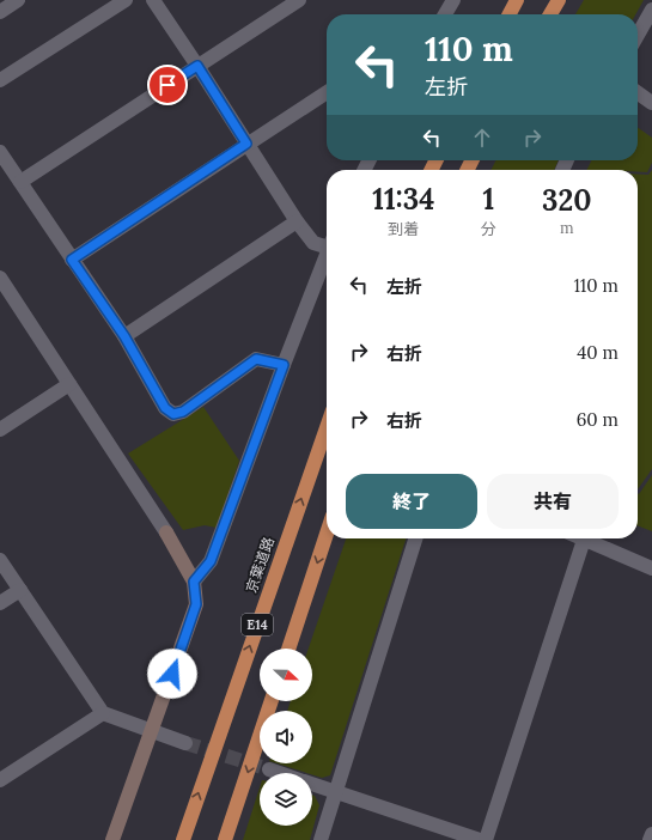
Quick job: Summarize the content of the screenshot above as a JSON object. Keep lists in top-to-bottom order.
{
  "streets": {
    "highway": ["京葉道路", "E14"]
  },
  "north": "right",
  "page": {
    "turn": ["110 m", "左折"],
    "eta": [
      "11:34",
      "到着",
      "1",
      "分",
      "320",
      "m"
    ],
    "list": [
      {
        "name": "左折",
        "value": "110 m"
      },
      {
        "name": "右折",
        "value": "40 m"
      },
      {
        "name": "右折",
        "value": "60 m"
      }
    ],
    "buttons": ["終了", "共有"]
  }
}
